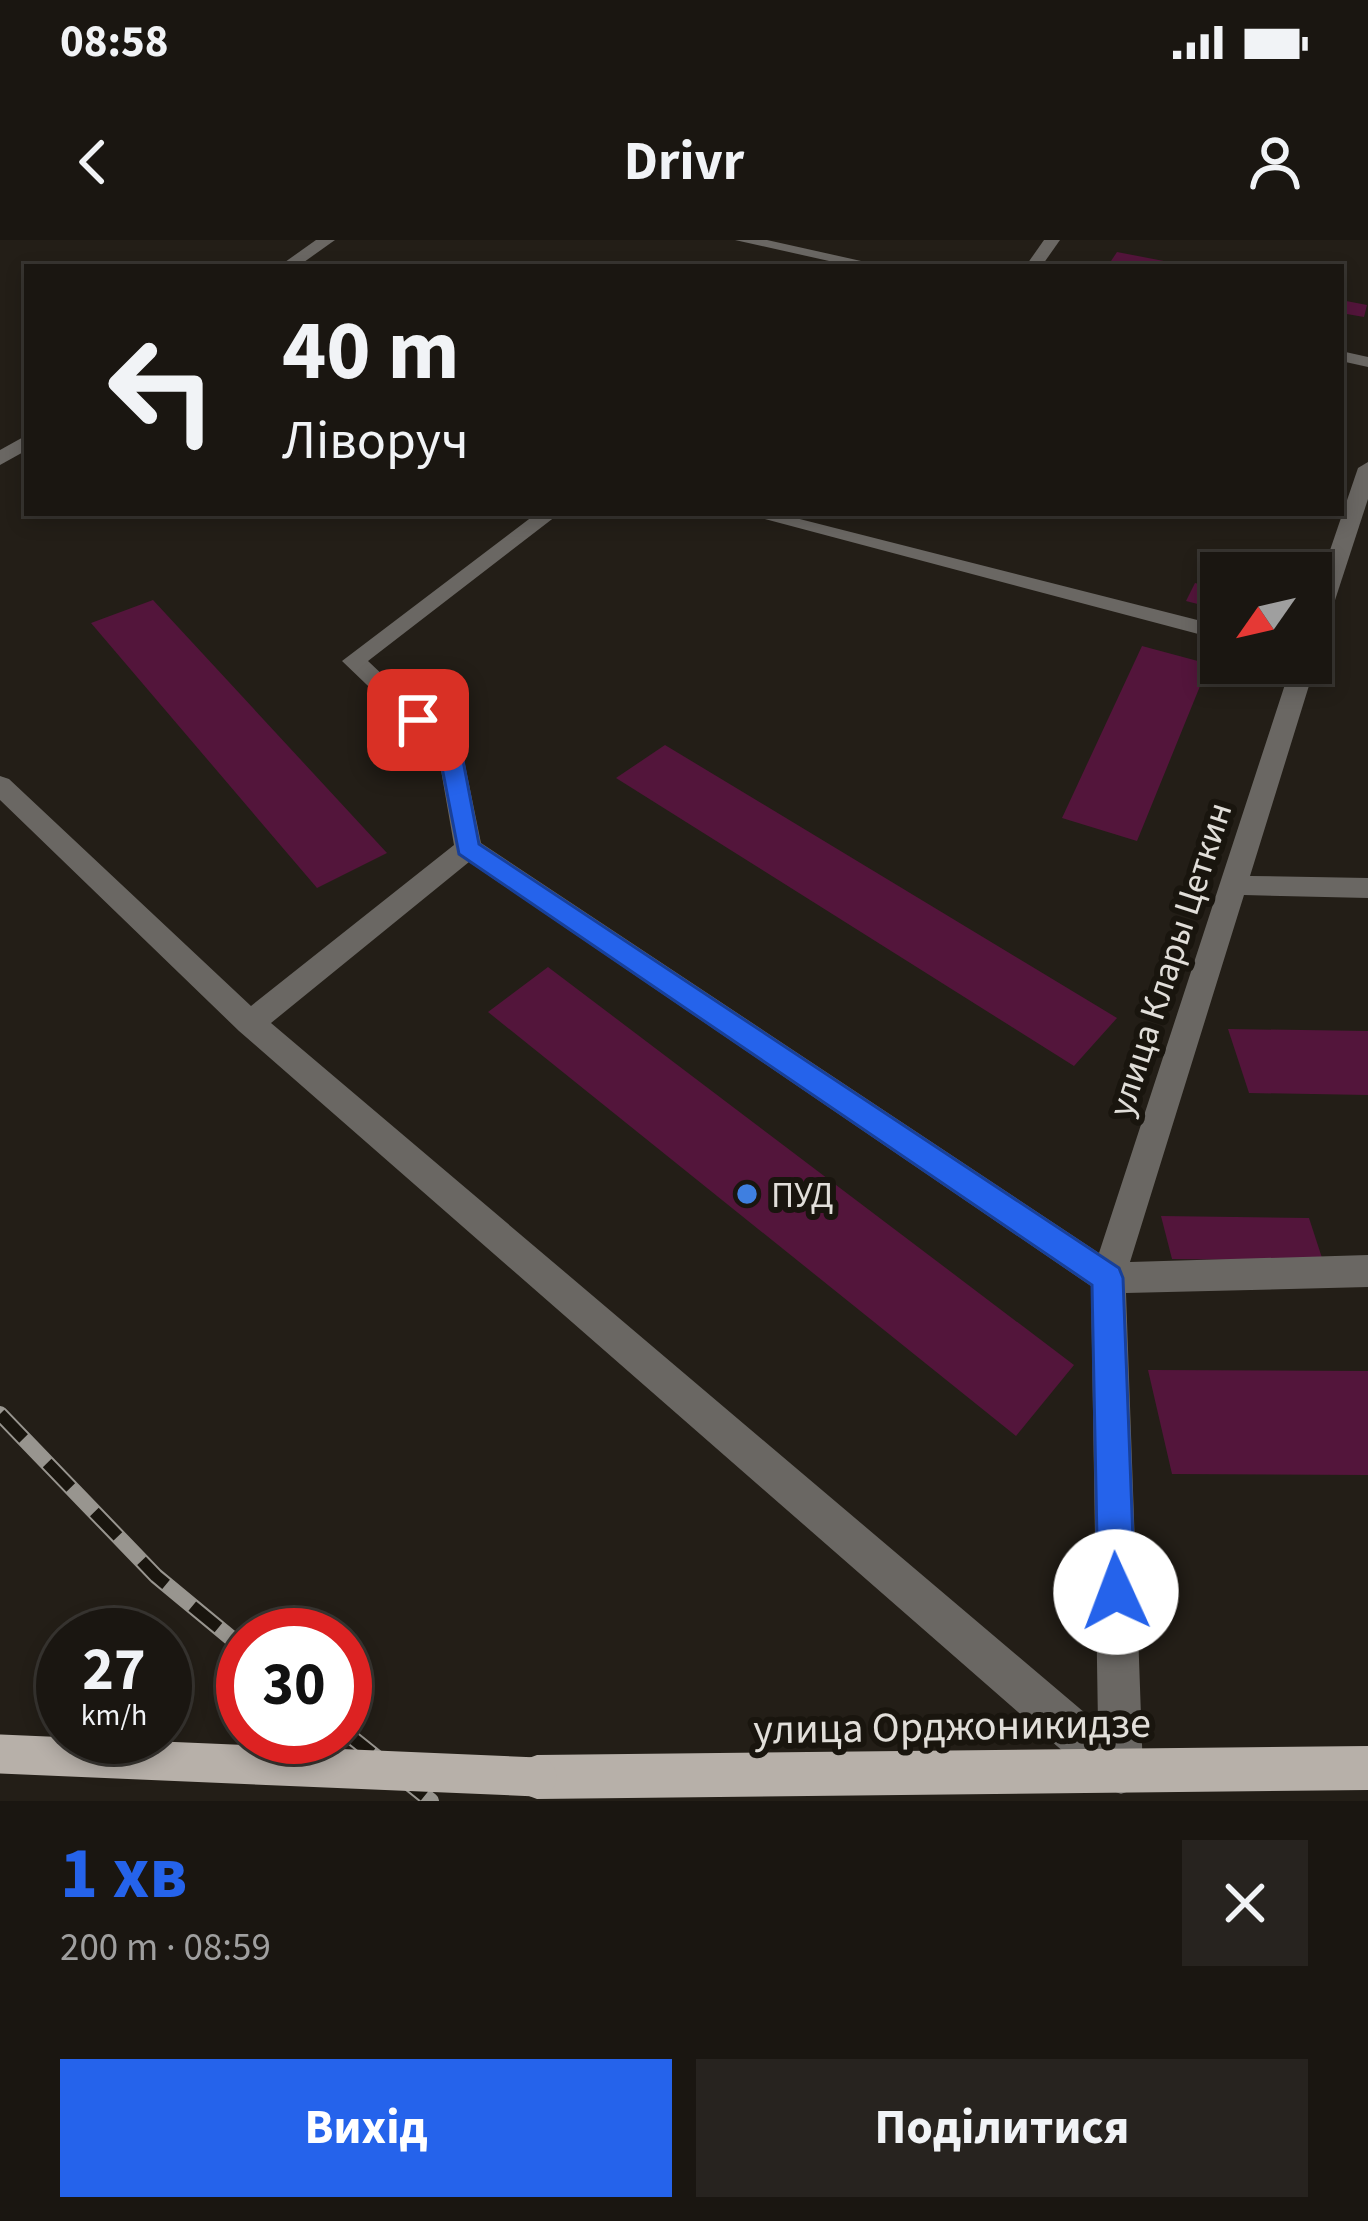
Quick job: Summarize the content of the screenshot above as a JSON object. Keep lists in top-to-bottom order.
{
  "streets": {
    "main road": ["улица Орджоникидзе"],
    "street": ["улица Клары Цеткин"]
  },
  "crossings": [
    ["улица Клары Цеткин", "улица Орджоникидзе"]
  ],
  "places": ["ПУД"],
  "north": "bottom left",
  "page": {
    "status": "08:58",
    "header": "Drivr",
    "turn": ["40 m", "Ліворуч"],
    "speed": "27 km/h",
    "limit": "30",
    "heading": ["1 хв", "200 m · 08:59"],
    "buttons": ["Вихід", "Поділитися"]
  }
}
